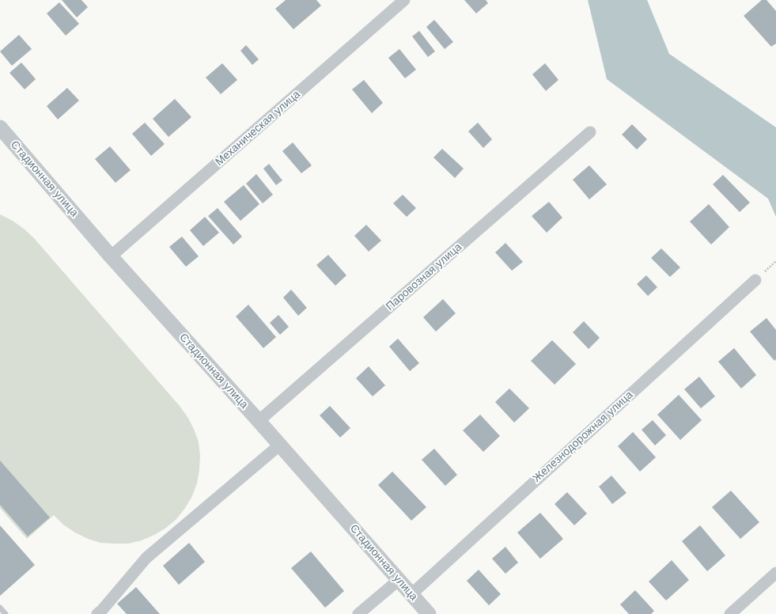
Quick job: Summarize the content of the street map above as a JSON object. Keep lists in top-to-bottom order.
{
  "streets": {
    "street": [
      "Механическая улица",
      "Стадионная улица",
      "Паровозная улица",
      "Железнодорожная улица"
    ]
  },
  "crossings": [
    ["Механическая улица", "Стадионная улица"],
    ["Стадионная улица", "Паровозная улица"],
    ["Стадионная улица", "Железнодорожная улица"]
  ]
}
